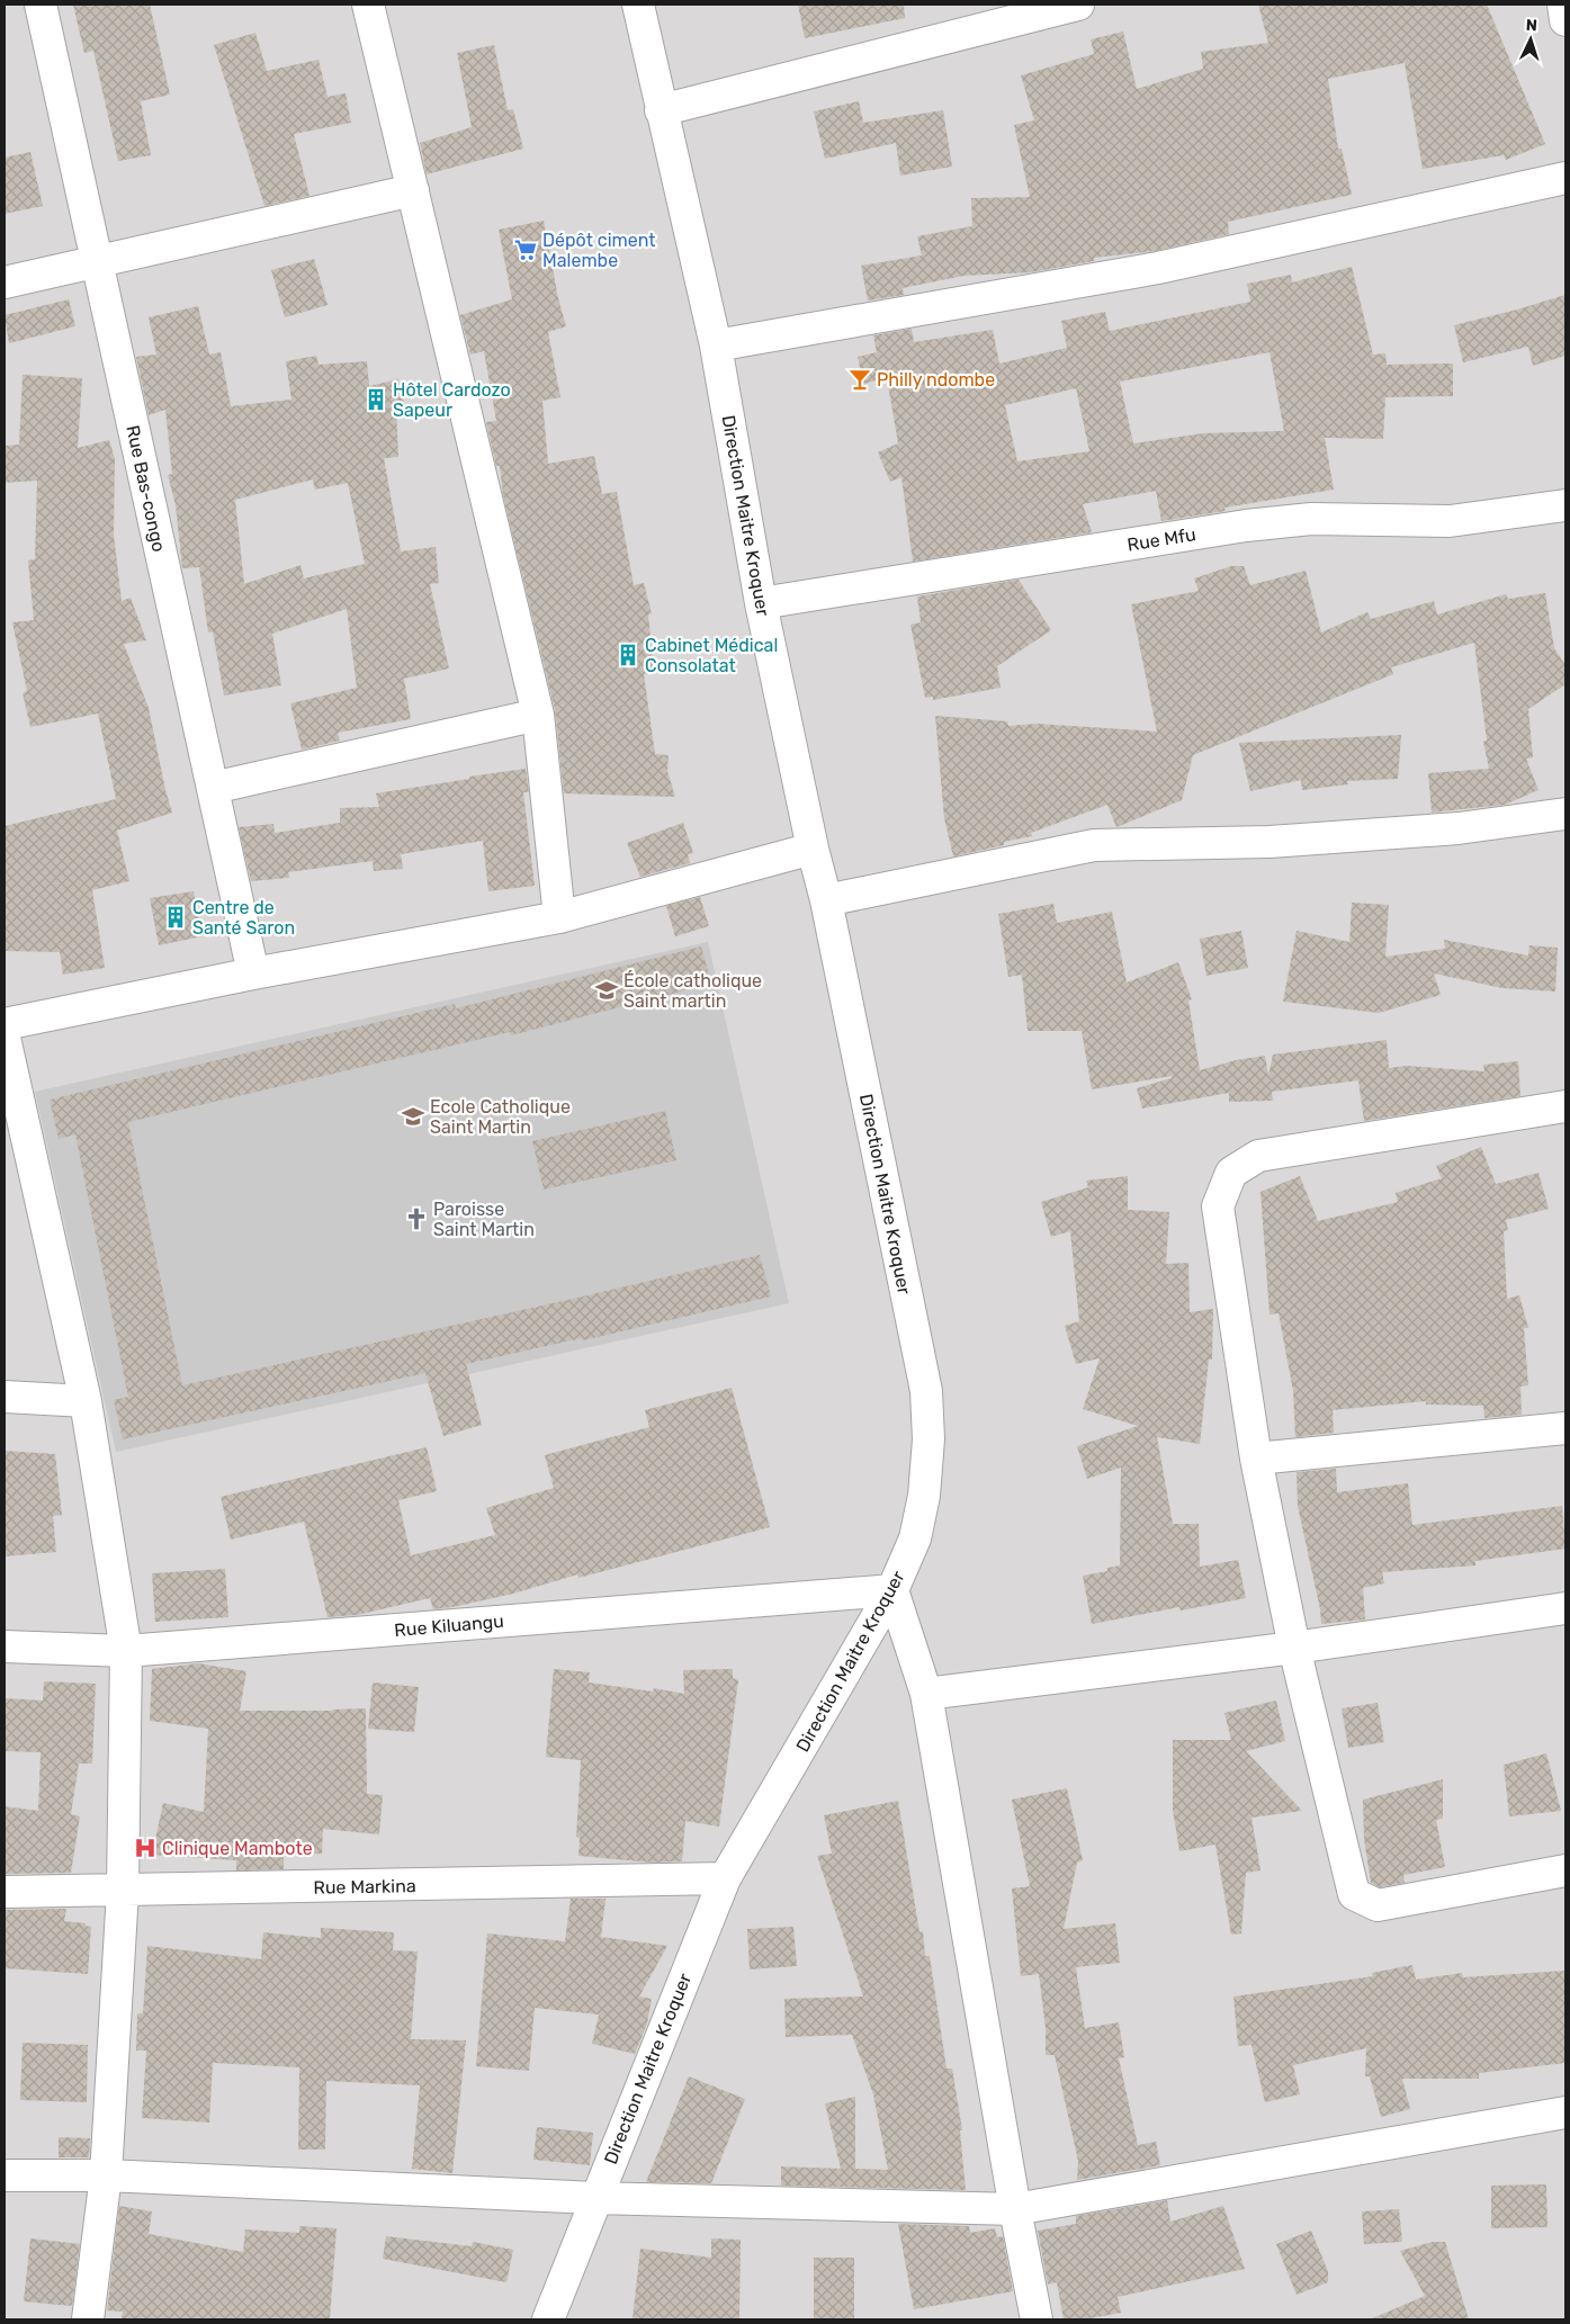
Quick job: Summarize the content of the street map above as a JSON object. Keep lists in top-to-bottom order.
{
  "streets": {
    "street": [
      "Rue Bas-congo",
      "Direction Maitre Kroquer",
      "Rue Mfu",
      "Rue Kiluangu",
      "Rue Markina"
    ]
  },
  "crossings": [
    ["Direction Maitre Kroquer", "Rue Mfu"],
    ["Direction Maitre Kroquer", "Rue Kiluangu"],
    ["Direction Maitre Kroquer", "Rue Markina"]
  ],
  "places": {
    "supermarket": ["Dépôt ciment Malembe"],
    "bar": ["Philly ndombe"],
    "building": ["Hôtel Cardozo Sapeur", "Cabinet Médical Consolatat", "Centre de Santé Saron"],
    "school or university": ["École catholique Saint martin", "Ecole Catholique Saint Martin"],
    "church": ["Paroisse Saint Martin"],
    "hospital": ["Clinique Mambote"]
  },
  "north": "top"
}
